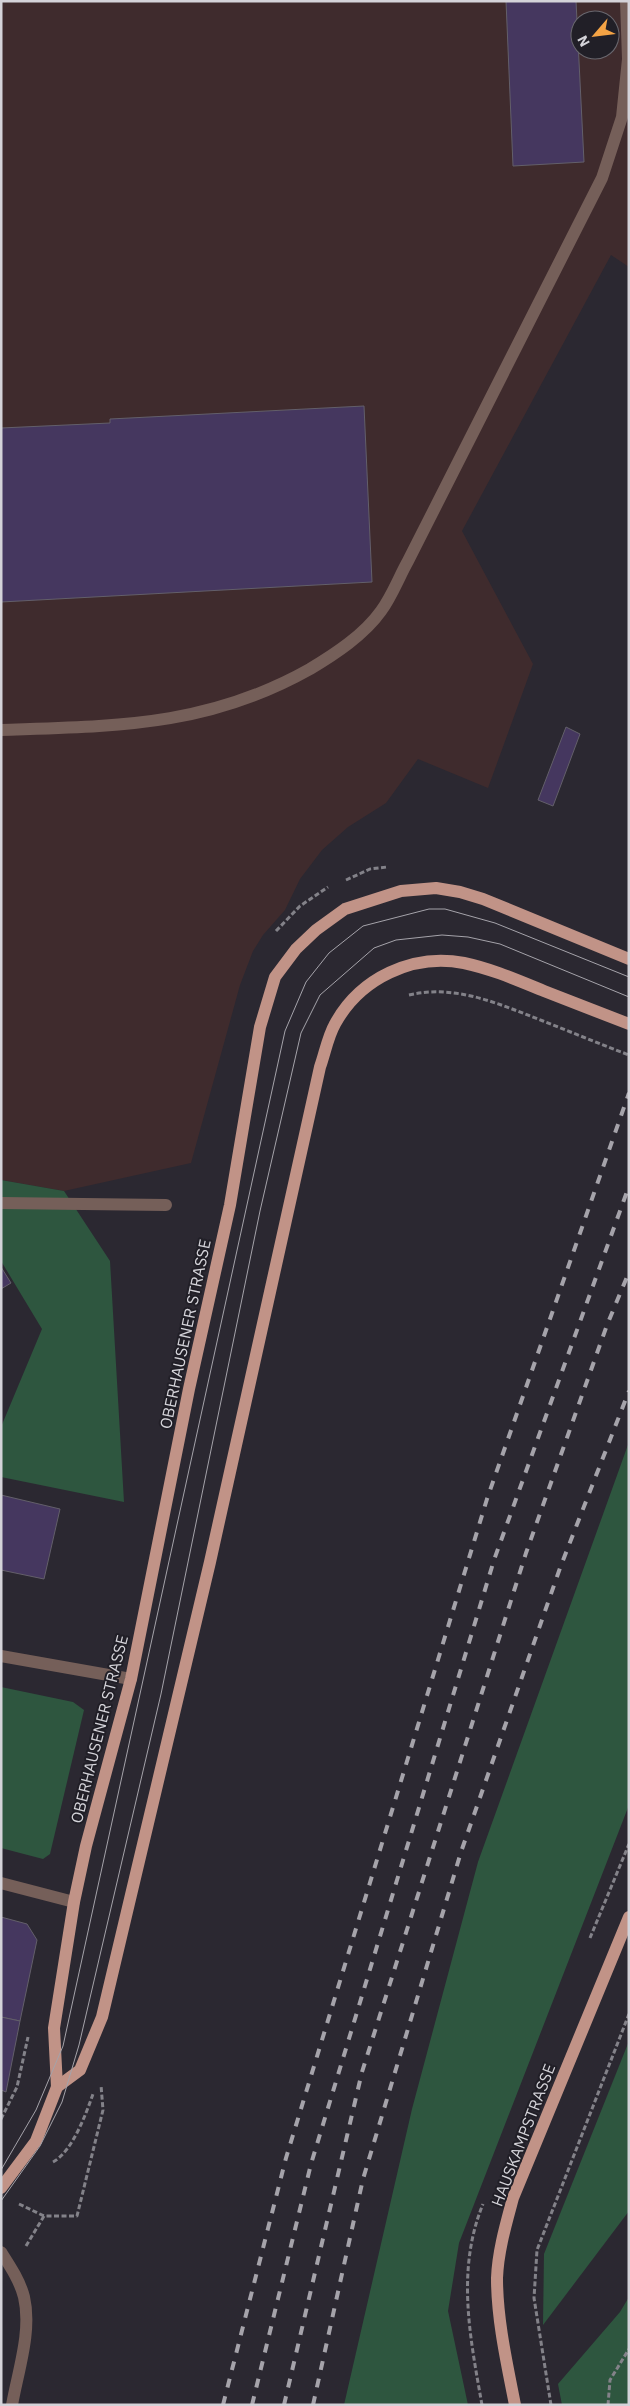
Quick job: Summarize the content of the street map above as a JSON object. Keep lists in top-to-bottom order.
{
  "streets": {
    "main road": ["OBERHAUSENER STRASSE", "HAUSKAMPSTRASSE"]
  },
  "north": "bottom left"
}
